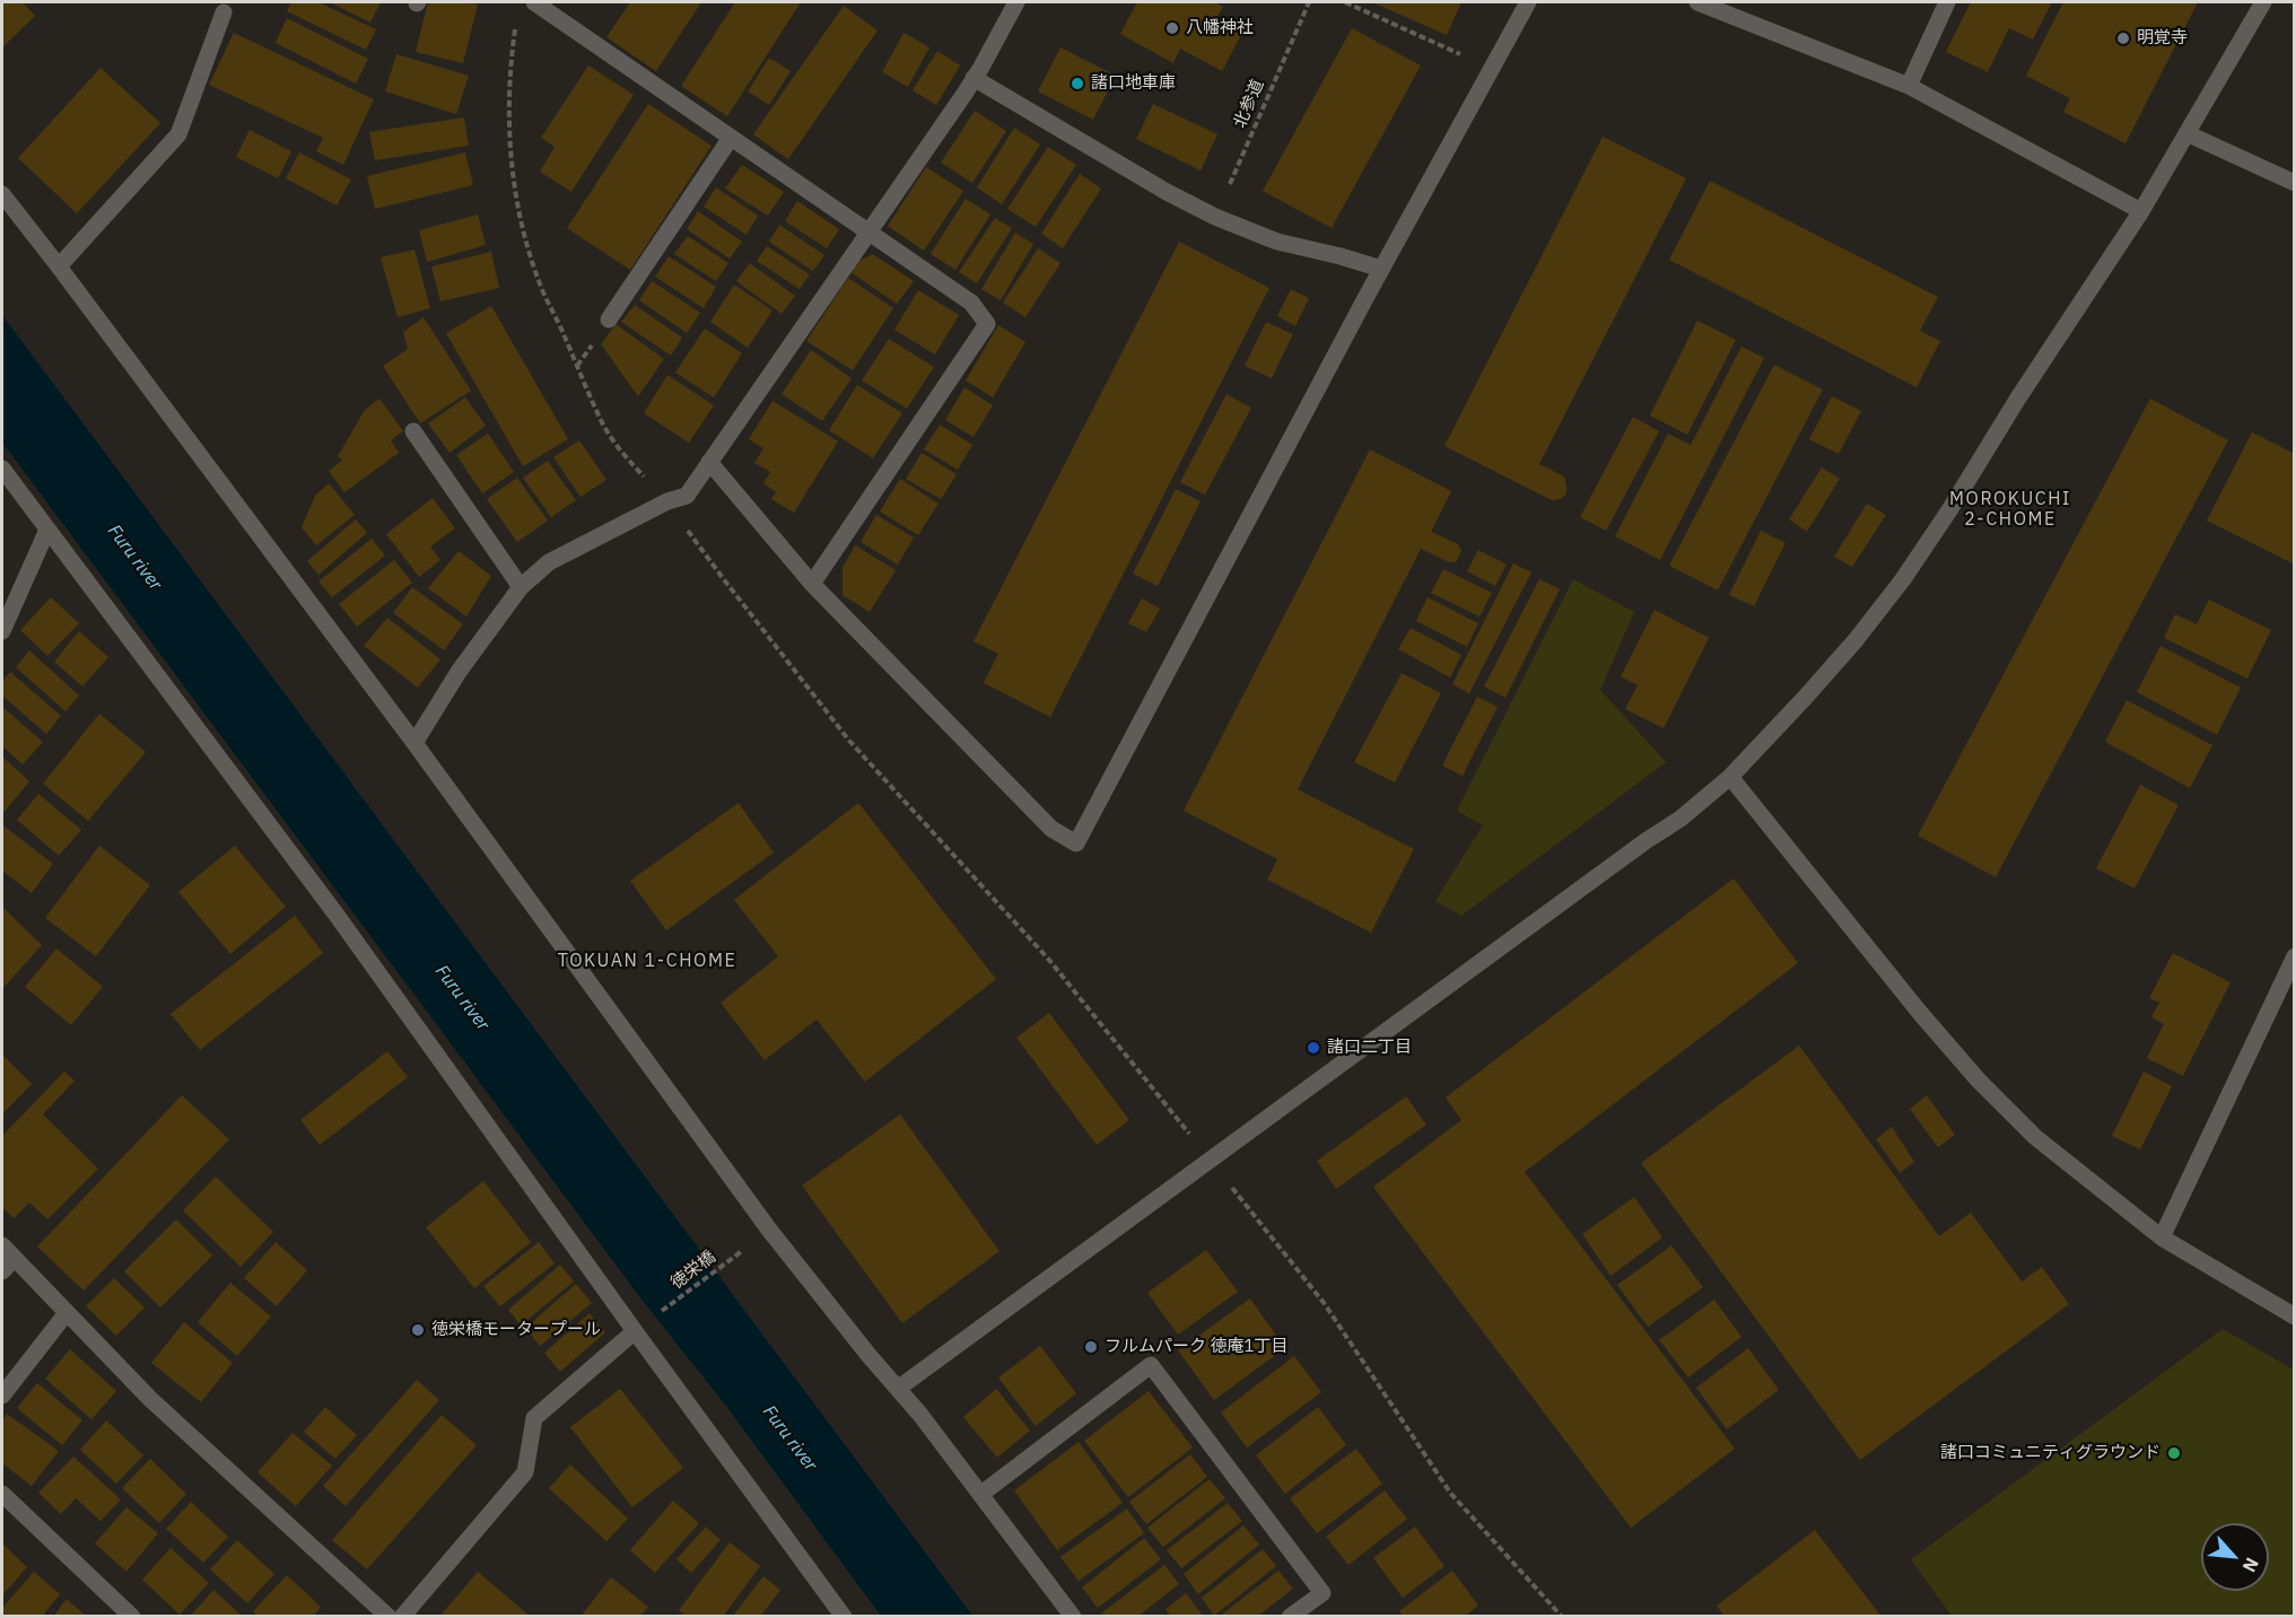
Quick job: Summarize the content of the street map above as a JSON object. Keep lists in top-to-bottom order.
{
  "streets": {
    "path": ["北参道", "徳栄橋"]
  },
  "districts": ["MOROKUCHI 2-CHOME", "TOKUAN 1-CHOME"],
  "water": ["Furu river"],
  "places": [
    "八幡神社",
    "明覚寺",
    "諸口地車庫",
    "諸口二丁目",
    "徳栄橋モータープール",
    "フルムパーク 徳庵1丁目",
    "諸口コミュニティグラウンド"
  ],
  "north": "bottom right"
}
